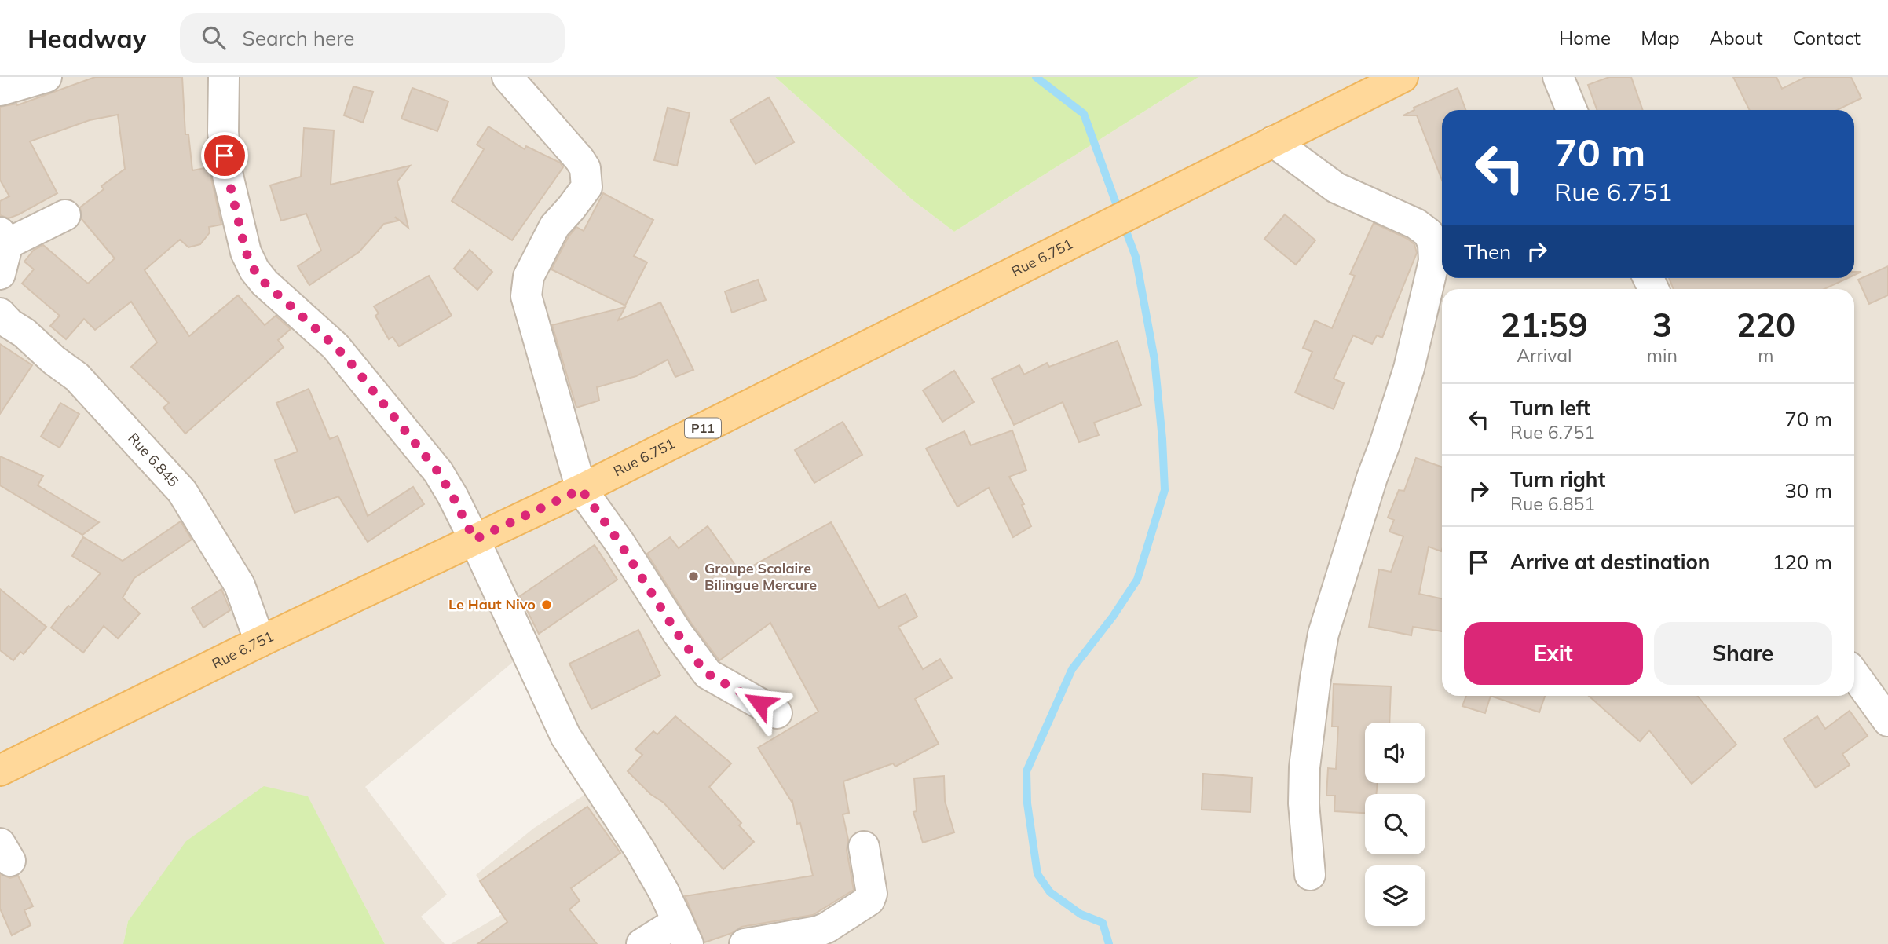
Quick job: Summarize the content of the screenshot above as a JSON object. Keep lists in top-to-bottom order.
{
  "streets": {
    "main road": ["Rue 6.751", "P11"],
    "street": ["Rue 6.845"]
  },
  "crossings": [
    ["Rue 6.751", "Rue 6.845"]
  ],
  "places": ["Groupe Scolaire Bilingue Mercure", "Le Haut Nivo"],
  "page": {
    "header": "Headway",
    "search": "Search here",
    "nav": [
      "Home",
      "Map",
      "About",
      "Contact"
    ],
    "turn": ["70 m", "Rue 6.751"],
    "then": "Then",
    "eta": [
      "21:59",
      "Arrival",
      "3",
      "min",
      "220",
      "m"
    ],
    "list": [
      {
        "name": "Turn left",
        "note": "Rue 6.751",
        "value": "70 m"
      },
      {
        "name": "Turn right",
        "note": "Rue 6.851",
        "value": "30 m"
      },
      {
        "name": "Arrive at destination",
        "value": "120 m"
      }
    ],
    "buttons": ["Exit", "Share"]
  }
}
